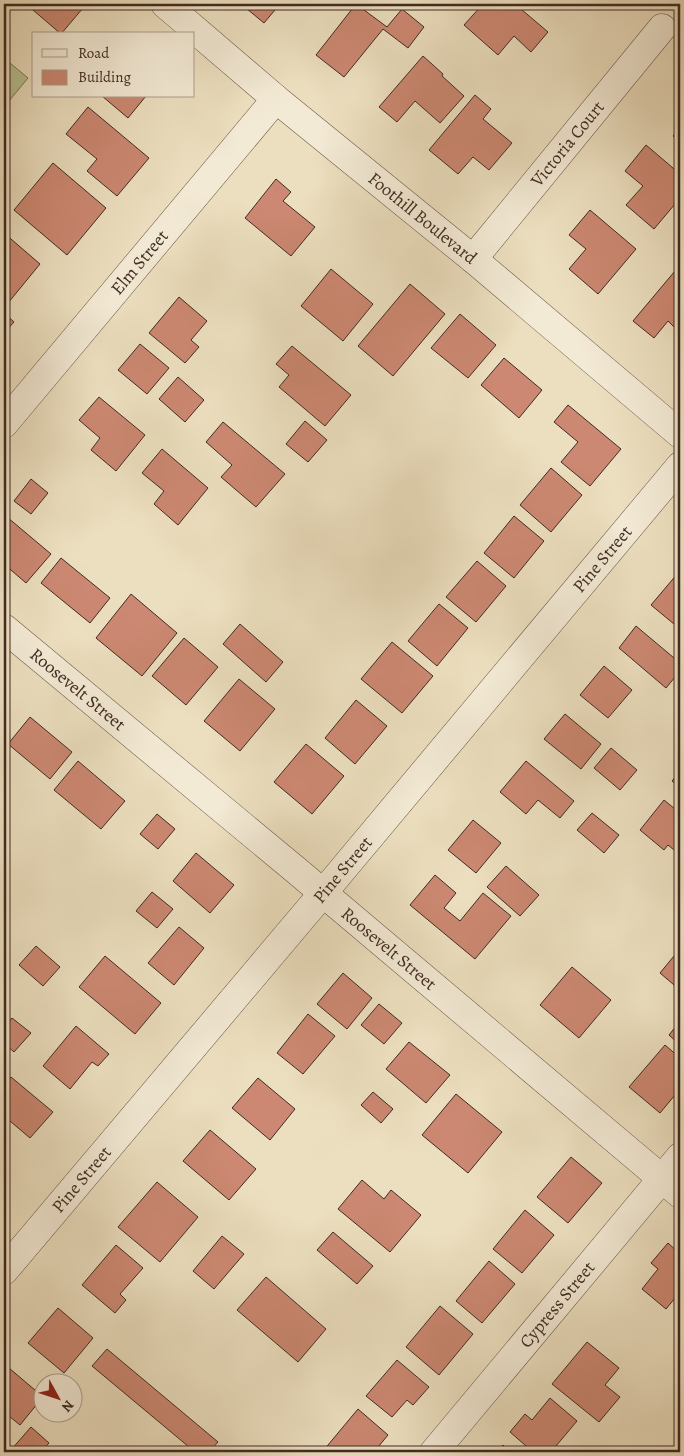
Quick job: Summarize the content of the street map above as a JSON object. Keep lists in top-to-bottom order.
{
  "streets": {
    "street": [
      "Victoria Court",
      "Foothill Boulevard",
      "Elm Street",
      "Pine Street",
      "Roosevelt Street",
      "Cypress Street"
    ]
  },
  "crossings": [
    ["Victoria Court", "Foothill Boulevard"],
    ["Foothill Boulevard", "Elm Street"],
    ["Pine Street", "Roosevelt Street"],
    ["Roosevelt Street", "Cypress Street"]
  ],
  "legend": ["Road", "Building"],
  "north": "bottom right"
}
